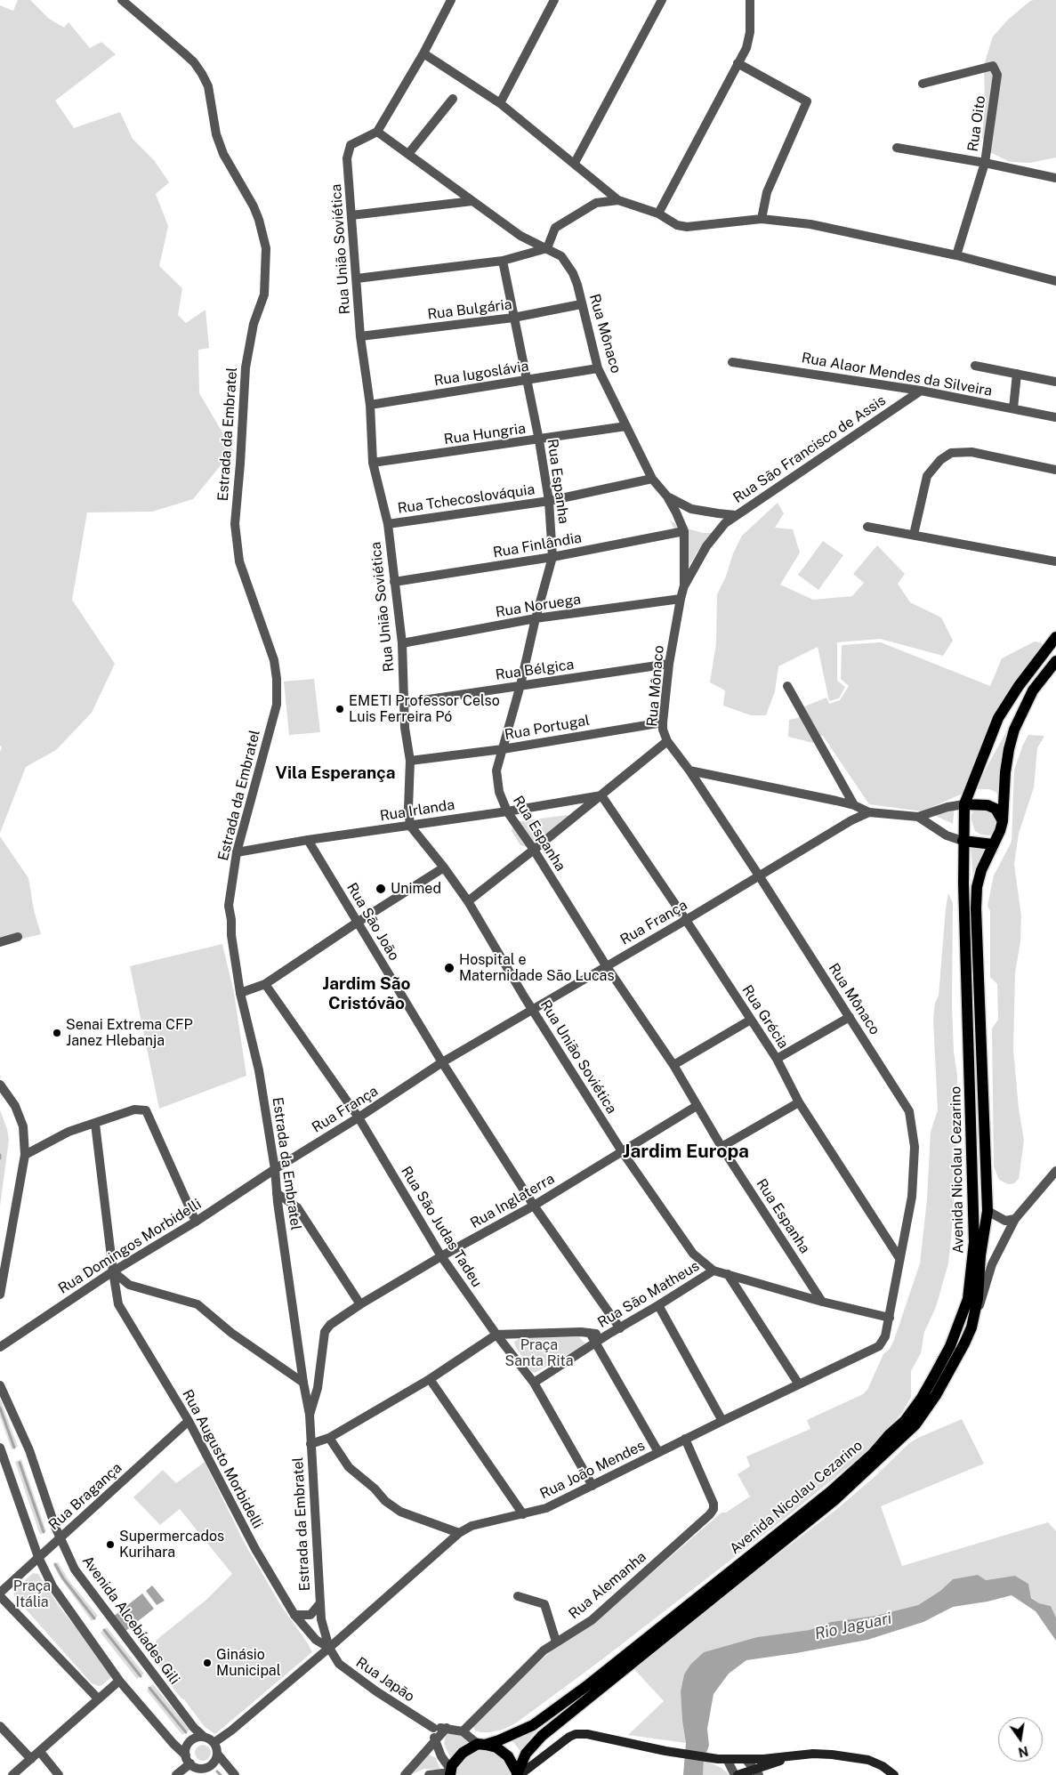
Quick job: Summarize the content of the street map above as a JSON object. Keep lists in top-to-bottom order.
{
  "streets": {
    "main road": ["Avenida Nicolau Cezarino"],
    "street": [
      "Rua Oito",
      "Rua União Soviética",
      "Rua Bulgária",
      "Rua Mônaco",
      "Rua Iugoslávia",
      "Rua Alaor Mendes da Silveira",
      "Estrada da Embratel",
      "Rua Hungria",
      "Rua São Francisco de Assis",
      "Rua Espanha",
      "Rua Tchecoslováquia",
      "Rua Finlândia",
      "Rua Noruega",
      "Rua Bélgica",
      "Rua Portugal",
      "Rua Irlanda",
      "Rua São João",
      "Rua França",
      "Rua Grécia",
      "Rua Inglaterra",
      "Rua São Judas Tadeu",
      "Rua Domingos Morbidelli",
      "Rua São Matheus",
      "Rua Augusto Morbidelli",
      "Rua João Mendes",
      "Rua Bragança",
      "Rua Alemanha",
      "Avenida Alcebíades Gili",
      "Rua Japão"
    ]
  },
  "crossings": [
    ["Rua União Soviética", "Rua Bulgária"],
    ["Rua União Soviética", "Rua Mônaco"],
    ["Rua União Soviética", "Rua Iugoslávia"],
    ["Rua União Soviética", "Rua Hungria"],
    ["Rua União Soviética", "Rua Tchecoslováquia"],
    ["Rua União Soviética", "Rua Finlândia"],
    ["Rua União Soviética", "Rua Noruega"],
    ["Rua União Soviética", "Rua Bélgica"],
    ["Rua União Soviética", "Rua Portugal"],
    ["Rua União Soviética", "Rua Irlanda"],
    ["Rua União Soviética", "Rua França"],
    ["Rua União Soviética", "Rua Inglaterra"],
    ["Rua União Soviética", "Rua São Matheus"],
    ["Rua Bulgária", "Rua Mônaco"],
    ["Rua Bulgária", "Rua Espanha"],
    ["Rua Mônaco", "Rua Iugoslávia"],
    ["Rua Mônaco", "Rua Hungria"],
    ["Rua Mônaco", "Rua São Francisco de Assis"],
    ["Rua Mônaco", "Rua Tchecoslováquia"],
    ["Rua Mônaco", "Rua Finlândia"],
    ["Rua Mônaco", "Rua Noruega"],
    ["Rua Mônaco", "Rua Bélgica"],
    ["Rua Mônaco", "Rua Portugal"],
    ["Rua Mônaco", "Rua França"],
    ["Rua Mônaco", "Rua Grécia"],
    ["Rua Mônaco", "Rua São Matheus"],
    ["Rua Mônaco", "Rua João Mendes"],
    ["Rua Iugoslávia", "Rua Espanha"],
    ["Rua Alaor Mendes da Silveira", "Rua São Francisco de Assis"],
    ["Estrada da Embratel", "Rua Irlanda"],
    ["Estrada da Embratel", "Rua França"],
    ["Estrada da Embratel", "Rua Inglaterra"],
    ["Estrada da Embratel", "Rua Domingos Morbidelli"],
    ["Estrada da Embratel", "Rua Augusto Morbidelli"],
    ["Estrada da Embratel", "Rua João Mendes"],
    ["Estrada da Embratel", "Rua Japão"],
    ["Rua Hungria", "Rua Espanha"],
    ["Rua Espanha", "Rua Tchecoslováquia"],
    ["Rua Espanha", "Rua Finlândia"],
    ["Rua Espanha", "Rua Noruega"],
    ["Rua Espanha", "Rua Bélgica"],
    ["Rua Espanha", "Rua Portugal"],
    ["Rua Espanha", "Rua Irlanda"],
    ["Rua Espanha", "Rua França"],
    ["Rua Espanha", "Rua Inglaterra"],
    ["Rua Espanha", "Rua São Matheus"],
    ["Rua Irlanda", "Rua São João"],
    ["Rua Irlanda", "Rua Grécia"],
    ["Rua São João", "Rua França"],
    ["Rua São João", "Rua Inglaterra"],
    ["Rua São João", "Rua São Matheus"],
    ["Rua França", "Rua Grécia"],
    ["Rua França", "Rua São Judas Tadeu"],
    ["Rua França", "Rua Domingos Morbidelli"],
    ["Rua Inglaterra", "Rua São Judas Tadeu"],
    ["Rua São Judas Tadeu", "Rua São Matheus"],
    ["Rua São Judas Tadeu", "Rua João Mendes"],
    ["Rua Domingos Morbidelli", "Rua Augusto Morbidelli"],
    ["Rua Augusto Morbidelli", "Rua João Mendes"],
    ["Rua Augusto Morbidelli", "Rua Bragança"],
    ["Rua Augusto Morbidelli", "Rua Japão"],
    ["Rua João Mendes", "Rua Alemanha"],
    ["Rua João Mendes", "Avenida Alcebíades Gili"],
    ["Rua João Mendes", "Rua Japão"],
    ["Rua Bragança", "Avenida Alcebíades Gili"]
  ],
  "districts": ["Vila Esperança", "Jardim São Cristóvão", "Jardim Europa"],
  "water": ["Rio Jaguari"],
  "parks": ["Praça Santa Rita", "Praça Itália"],
  "places": [
    "EMETI Professor Celso Luis Ferreira Pó",
    "Unimed",
    "Hospital e Maternidade São Lucas",
    "Senai Extrema CFP Janez Hlebanja",
    "Supermercados Kurihara",
    "Ginásio Municipal"
  ],
  "north": "bottom"
}
